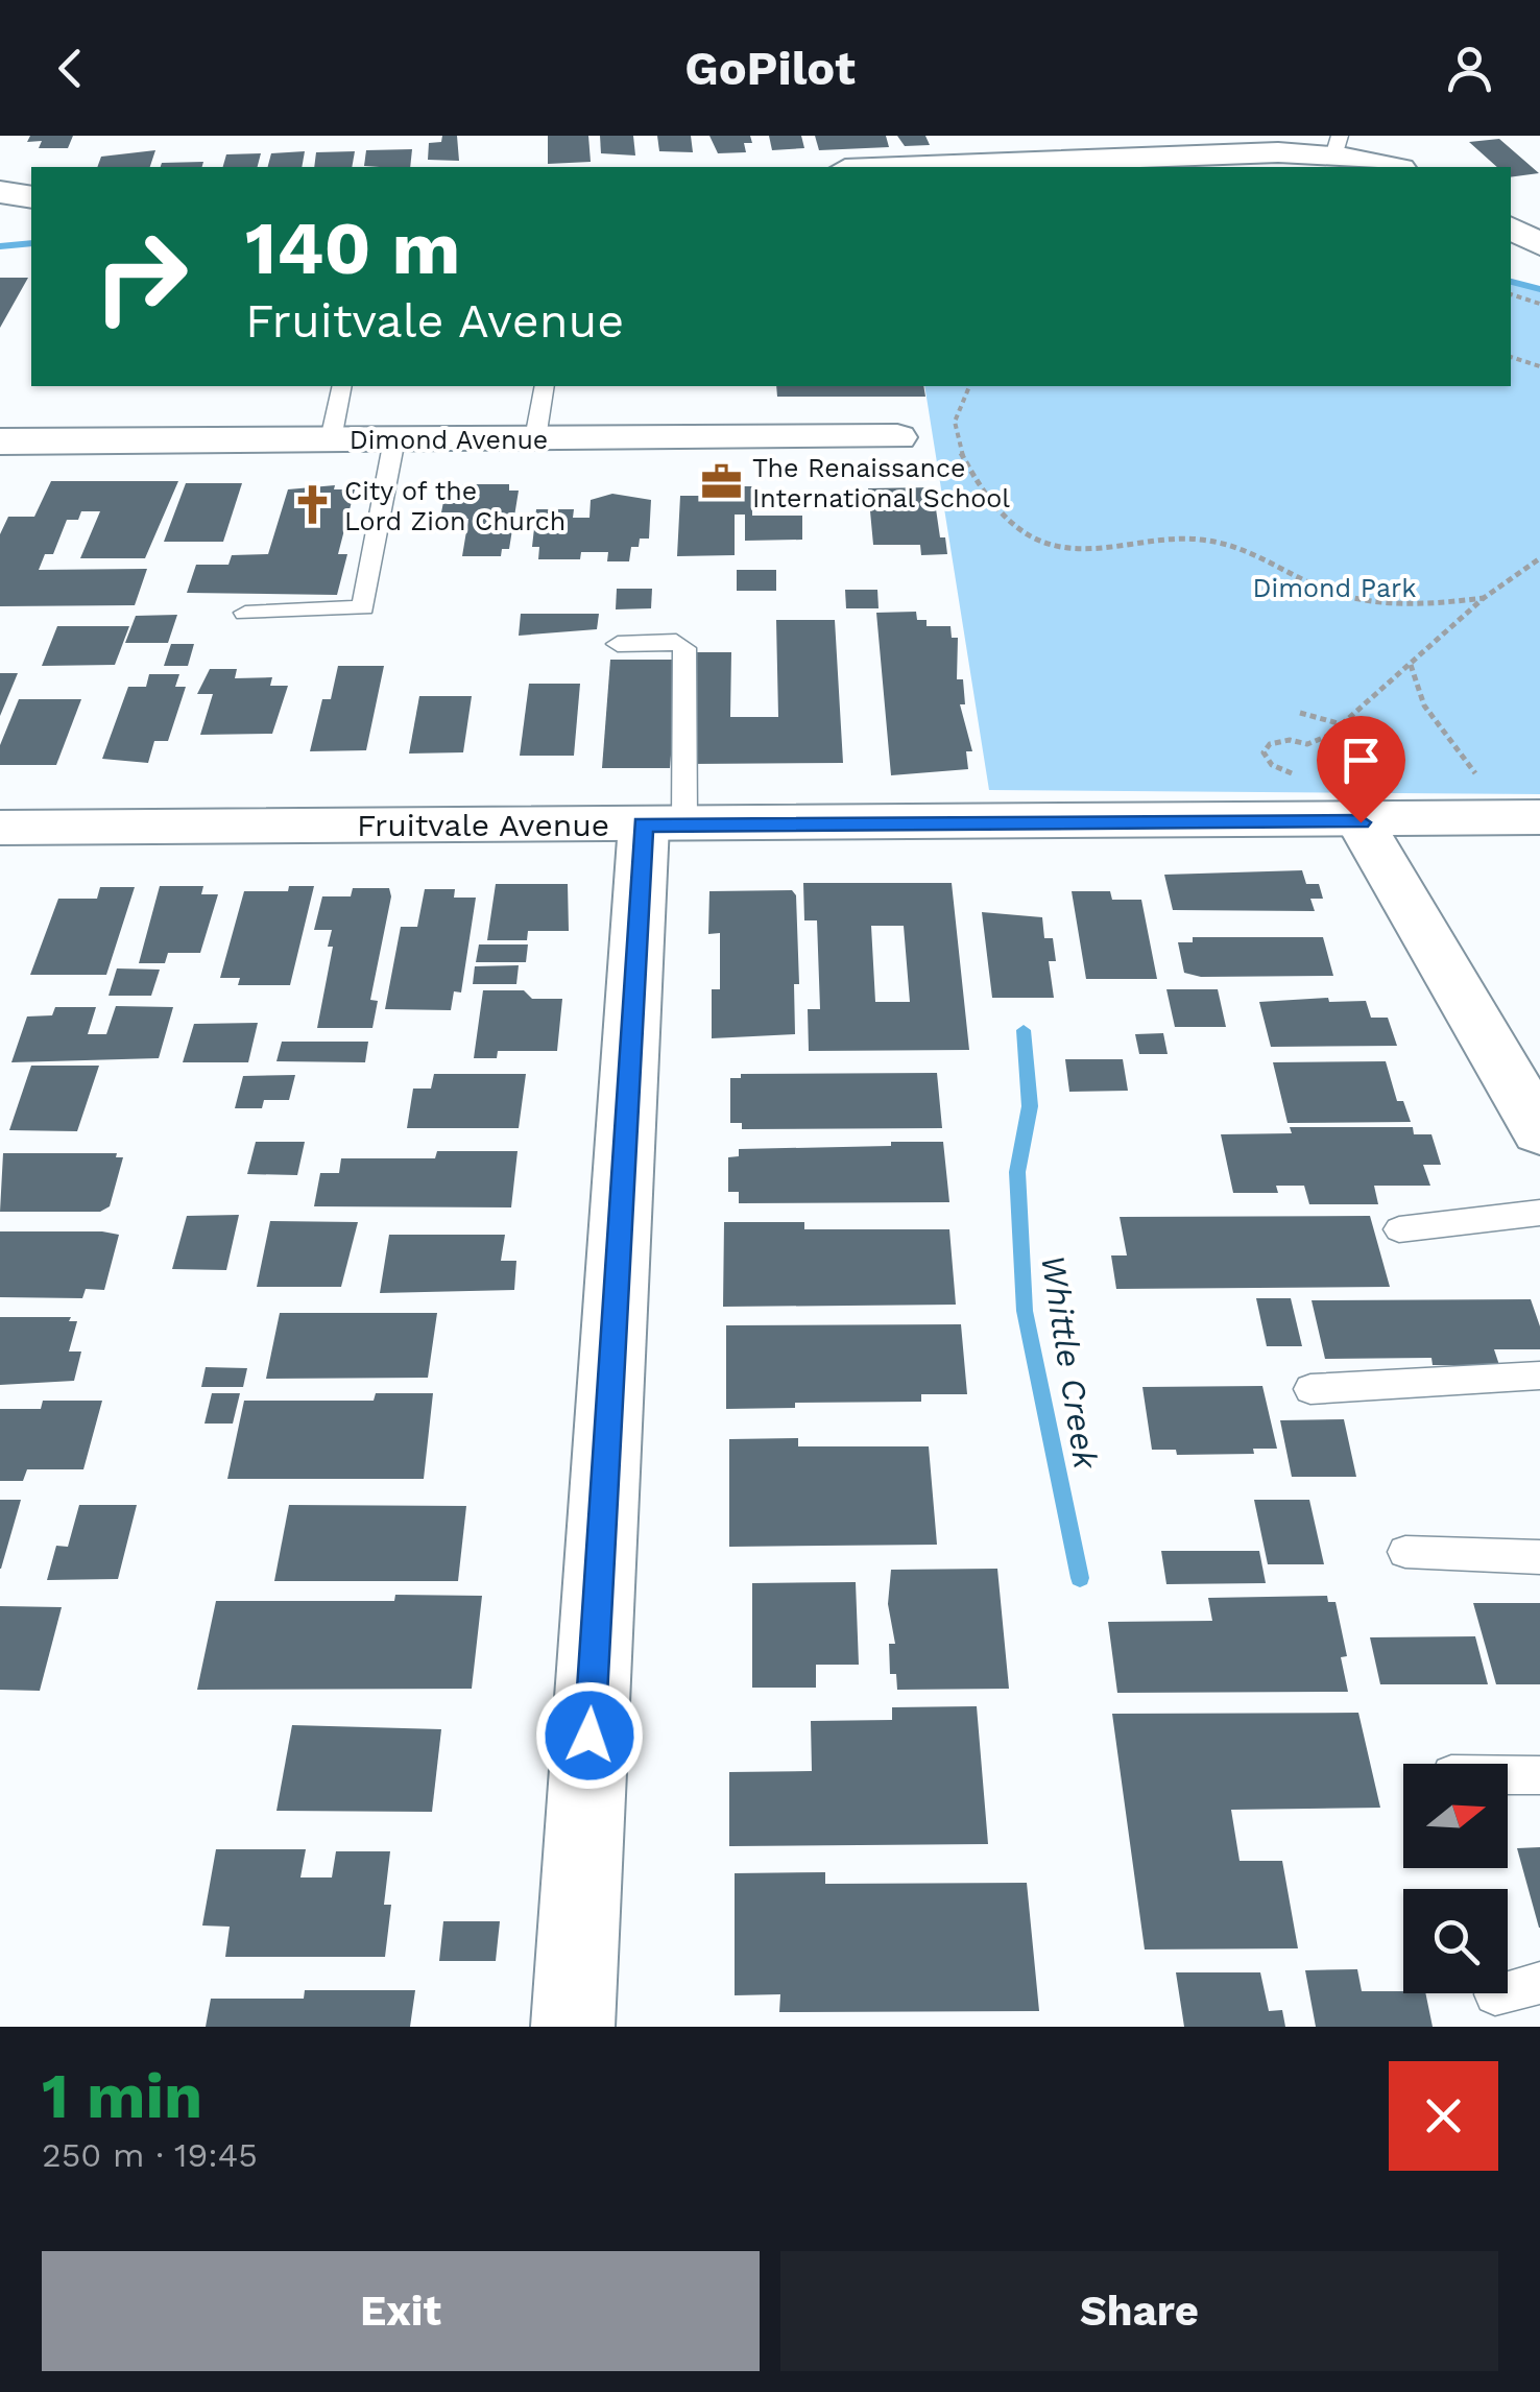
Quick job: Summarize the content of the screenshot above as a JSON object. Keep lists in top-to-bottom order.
{
  "streets": {
    "street": ["Dimond Avenue", "Fruitvale Avenue"]
  },
  "water": ["Whittle Creek"],
  "parks": ["Dimond Park"],
  "places": {
    "office": ["The Renaissance International School"],
    "church": ["City of the Lord Zion Church"]
  },
  "north": "right",
  "page": {
    "header": "GoPilot",
    "turn": ["140 m", "Fruitvale Avenue"],
    "heading": ["1 min", "250 m · 19:45"],
    "buttons": ["Exit", "Share"]
  }
}
